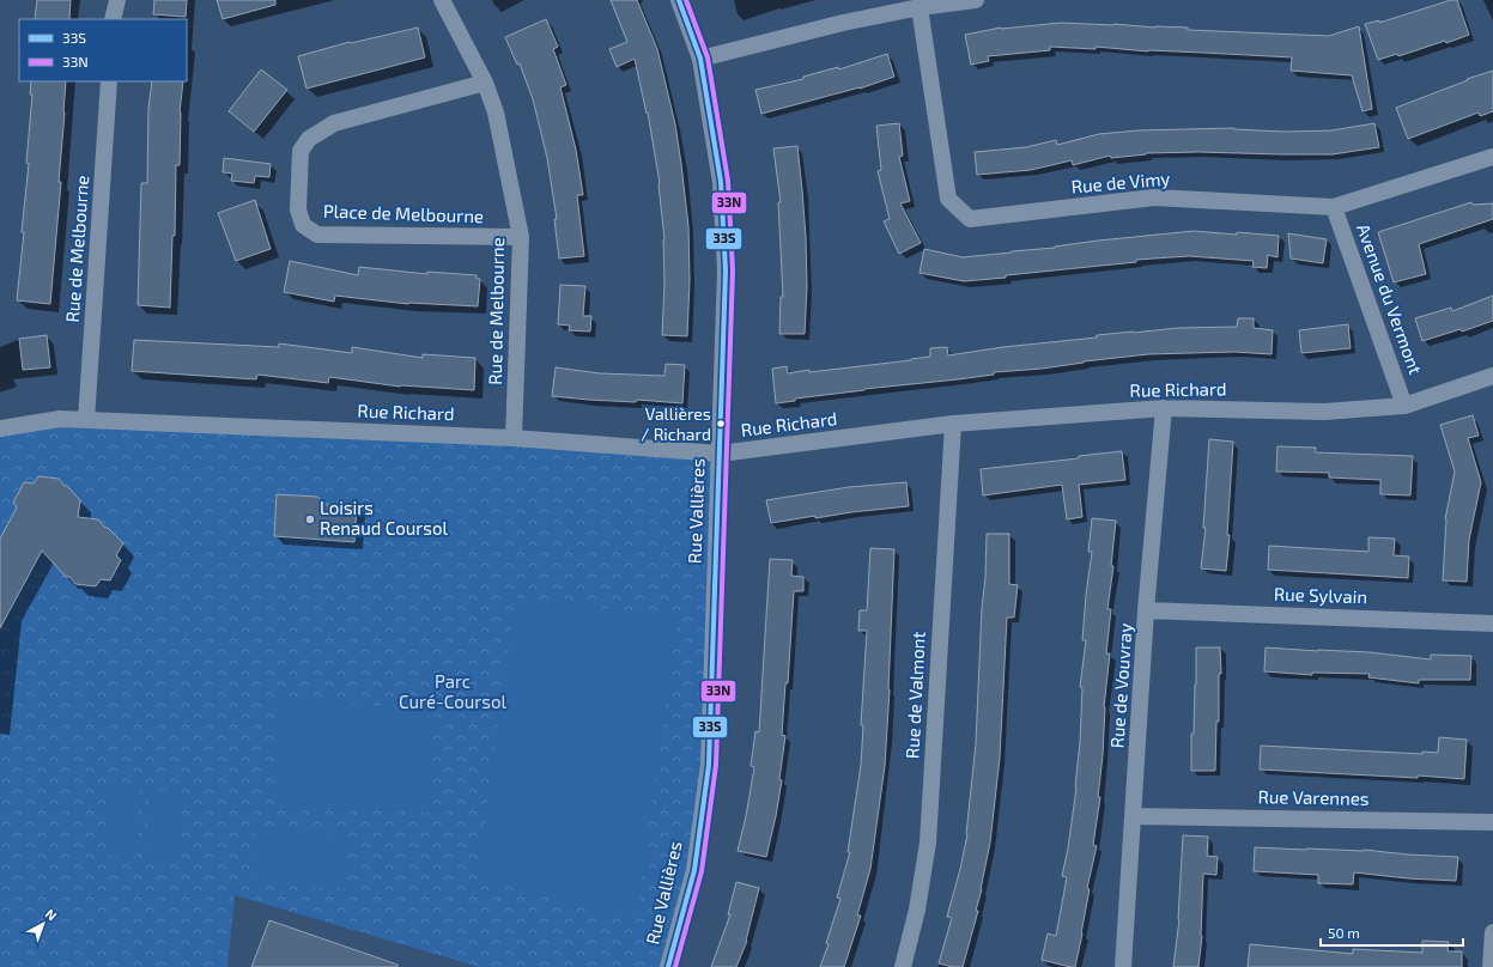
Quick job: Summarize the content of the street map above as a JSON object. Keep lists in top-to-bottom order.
{
  "streets": {
    "street": [
      "Rue de Vimy",
      "Place de Melbourne",
      "Rue de Melbourne",
      "Avenue du Vermont",
      "Rue Richard",
      "Rue Vallières",
      "Rue Sylvain",
      "Rue de Vouvray",
      "Rue de Valmont",
      "Rue Varennes"
    ]
  },
  "crossings": [
    ["Rue de Vimy", "Avenue du Vermont"],
    ["Place de Melbourne", "Rue de Melbourne"],
    ["Rue de Melbourne", "Rue Richard"],
    ["Avenue du Vermont", "Rue Richard"],
    ["Rue Richard", "Rue Vallières"],
    ["Rue Richard", "Rue de Vouvray"],
    ["Rue Richard", "Rue de Valmont"],
    ["Rue Sylvain", "Rue de Vouvray"],
    ["Rue de Vouvray", "Rue Varennes"]
  ],
  "parks": ["Parc Curé-Coursol"],
  "places": ["Vallières / Richard", "Loisirs Renaud Coursol"],
  "lines": ["transit line 33S", "transit line 33N"],
  "legend": ["33S", "33N"],
  "scale_bar": "50 m",
  "north": "top right"
}
